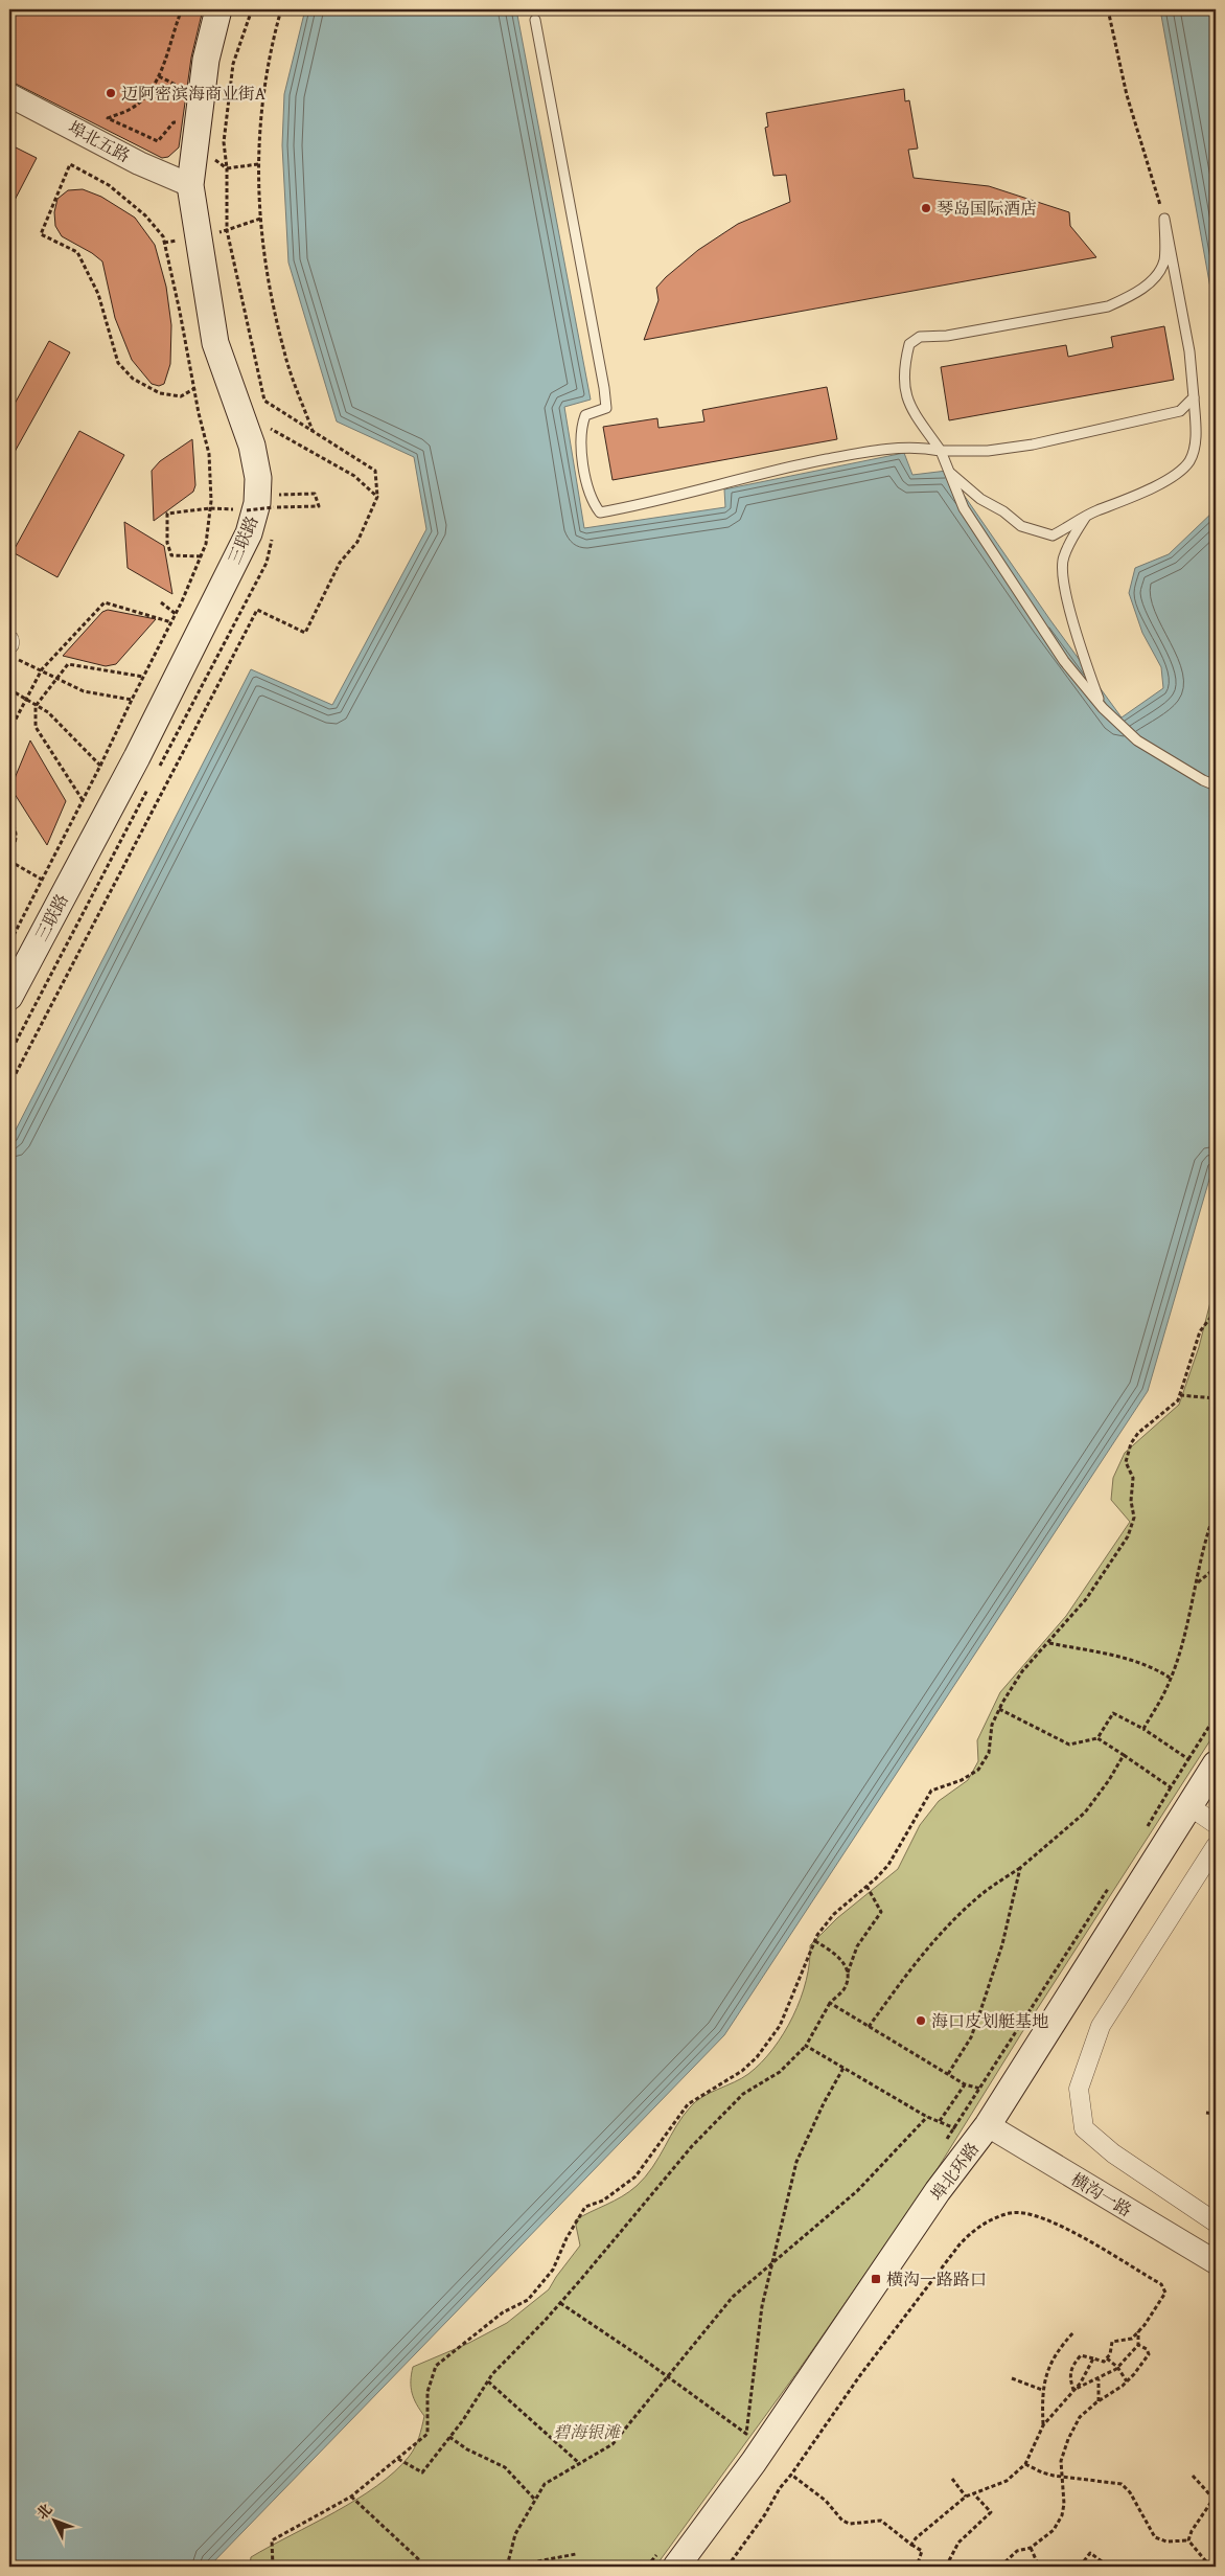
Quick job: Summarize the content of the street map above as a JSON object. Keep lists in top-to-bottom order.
{
  "streets": {
    "main road": ["三联路", "埠北环路"],
    "street": ["埠北五路", "横沟一路"]
  },
  "crossings": [
    ["埠北五路", "三联路"],
    ["埠北环路", "横沟一路"]
  ],
  "parks": ["碧海银滩"],
  "places": {
    "other": ["迈阿密滨海商业街A", "琴岛国际酒店", "海口皮划艇基地"],
    "transit": ["横沟一路路口"]
  },
  "north": "top left"
}
